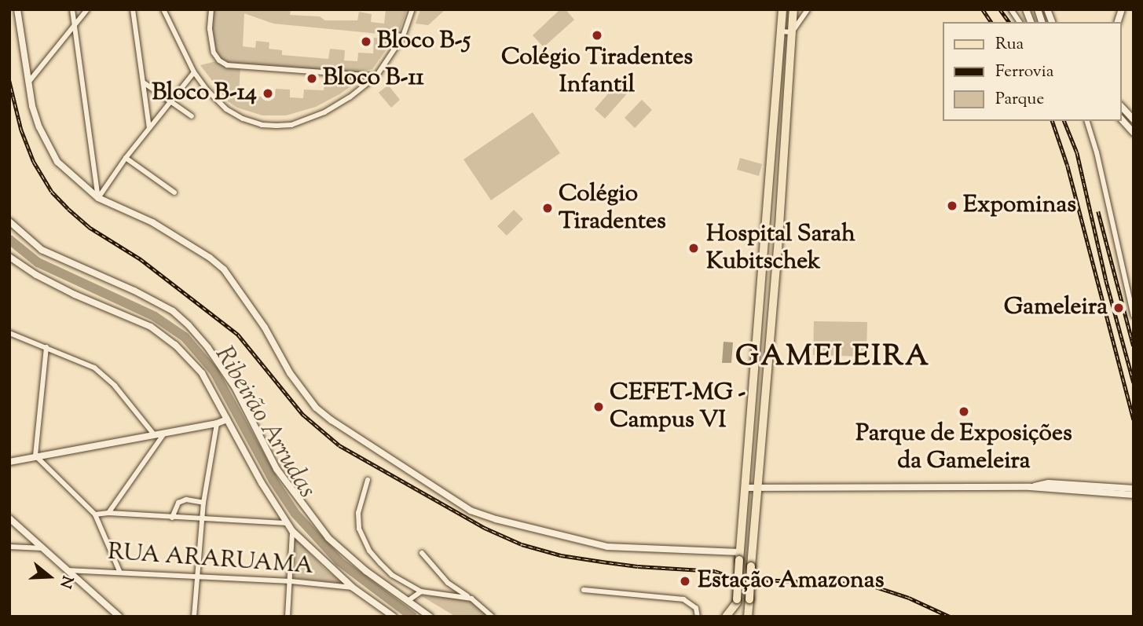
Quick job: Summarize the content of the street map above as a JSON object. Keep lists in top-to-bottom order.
{
  "streets": {
    "street": ["RUA ARARUAMA"]
  },
  "districts": ["GAMELEIRA"],
  "water": ["Ribeirão Arrudas"],
  "places": [
    "Colégio Tiradentes Infantil",
    "Bloco B-5",
    "Bloco B-11",
    "Bloco B-14",
    "Expominas",
    "Colégio Tiradentes",
    "Hospital Sarah Kubitschek",
    "Gameleira",
    "CEFET-MG - Campus VI",
    "Parque de Exposições da Gameleira",
    "Estação Amazonas"
  ],
  "legend": ["Rua", "Ferrovia", "Parque"],
  "north": "right"
}
